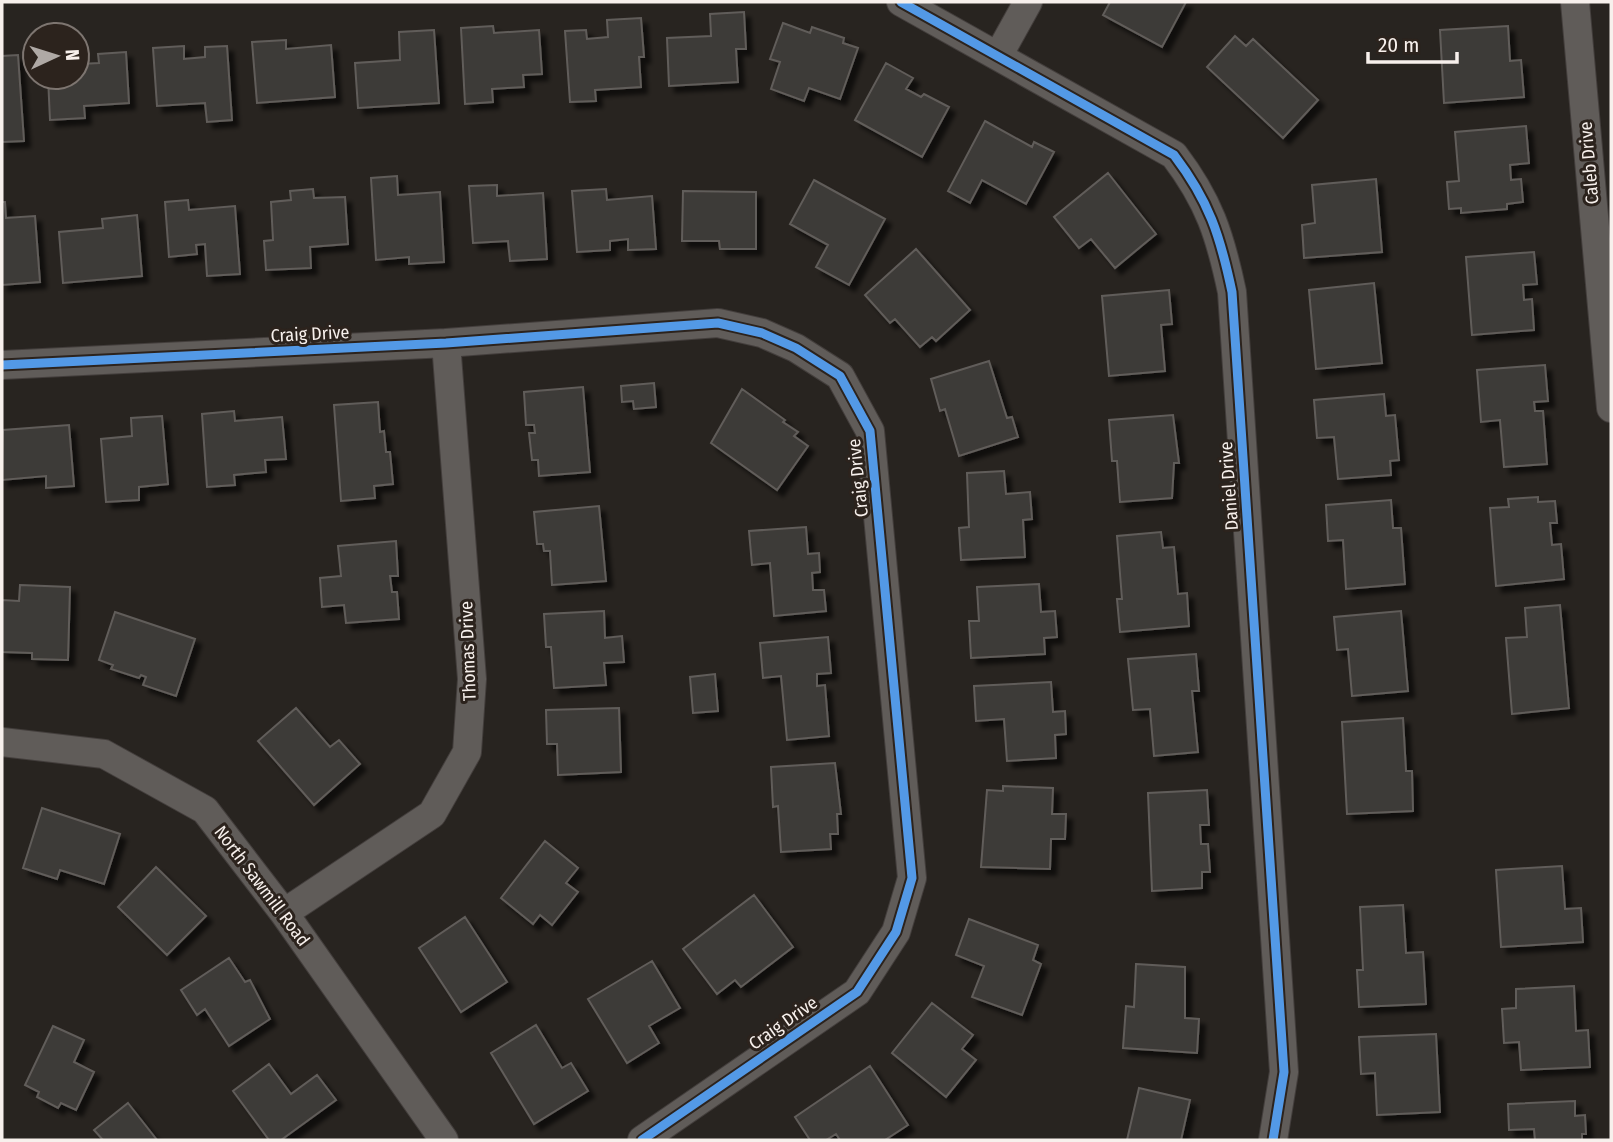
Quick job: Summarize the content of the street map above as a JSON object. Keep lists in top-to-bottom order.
{
  "streets": {
    "street": [
      "Caleb Drive",
      "Craig Drive",
      "Daniel Drive",
      "Thomas Drive",
      "North Sawmill Road"
    ]
  },
  "crossings": [
    ["Craig Drive", "Thomas Drive"],
    ["Thomas Drive", "North Sawmill Road"]
  ],
  "scale_bar": "20 m",
  "north": "right"
}
